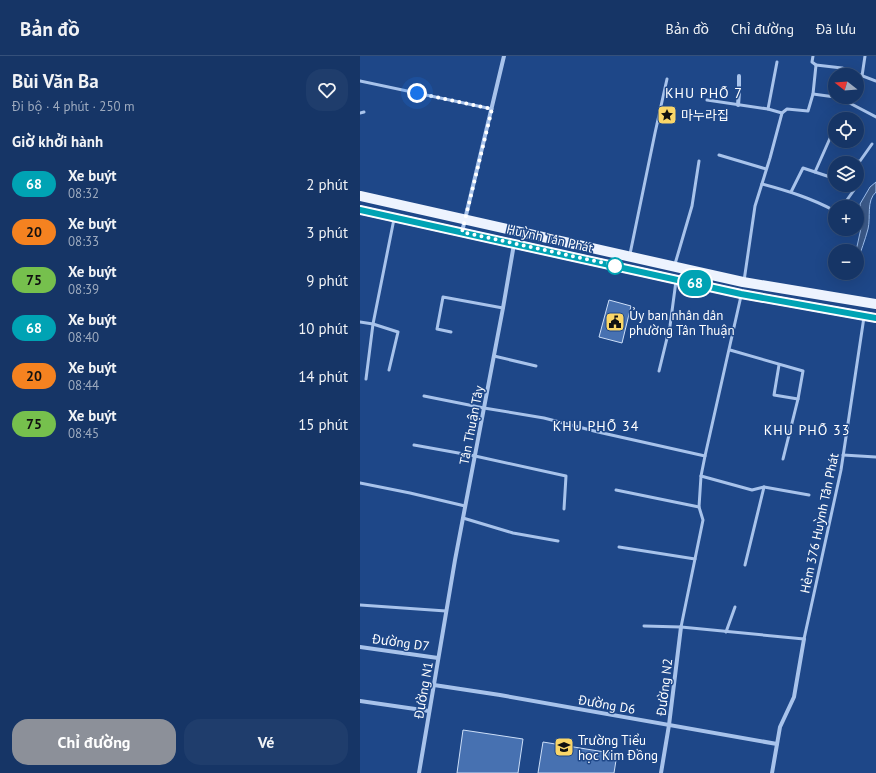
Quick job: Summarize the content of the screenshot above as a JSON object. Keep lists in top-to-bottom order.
{
  "streets": {
    "main road": ["Huỳnh Tấn Phát"],
    "street": [
      "Tân Thuận Tây",
      "Đường D7",
      "Đường N2",
      "Đường N1",
      "Đường D6"
    ],
    "lane": ["Hẻm 376 Huỳnh Tấn Phát"]
  },
  "crossings": [
    ["Huỳnh Tấn Phát", "Tân Thuận Tây"],
    ["Huỳnh Tấn Phát", "Hẻm 376 Huỳnh Tấn Phát"],
    ["Tân Thuận Tây", "Đường N1"],
    ["Đường D7", "Đường N1"],
    ["Đường N2", "Đường D6"],
    ["Đường N1", "Đường D6"]
  ],
  "districts": ["KHU PHỐ 7", "KHU PHỐ 34", "KHU PHỐ 33"],
  "places": {
    "place": ["마누라집"],
    "public building": ["Ủy ban nhân dân phường Tân Thuận"],
    "school or university": ["Trường Tiểu học Kim Đồng"]
  },
  "lines": ["bus line 68"],
  "north": "left",
  "page": {
    "header": "Bản đồ",
    "nav": ["Bản đồ", "Chỉ đường", "Đã lưu"],
    "heading": [
      ["Bùi Văn Ba", "Đi bộ · 4 phút · 250 m"],
      "Giờ khởi hành"
    ],
    "on_map": "68",
    "map_buttons": ["+", "−"],
    "list": [
      {
        "mark": "68",
        "name": "Xe buýt",
        "note": "08:32",
        "value": "2 phút"
      },
      {
        "mark": "20",
        "name": "Xe buýt",
        "note": "08:33",
        "value": "3 phút"
      },
      {
        "mark": "75",
        "name": "Xe buýt",
        "note": "08:39",
        "value": "9 phút"
      },
      {
        "mark": "68",
        "name": "Xe buýt",
        "note": "08:40",
        "value": "10 phút"
      },
      {
        "mark": "20",
        "name": "Xe buýt",
        "note": "08:44",
        "value": "14 phút"
      },
      {
        "mark": "75",
        "name": "Xe buýt",
        "note": "08:45",
        "value": "15 phút"
      }
    ],
    "buttons": ["Chỉ đường", "Vé"]
  }
}
